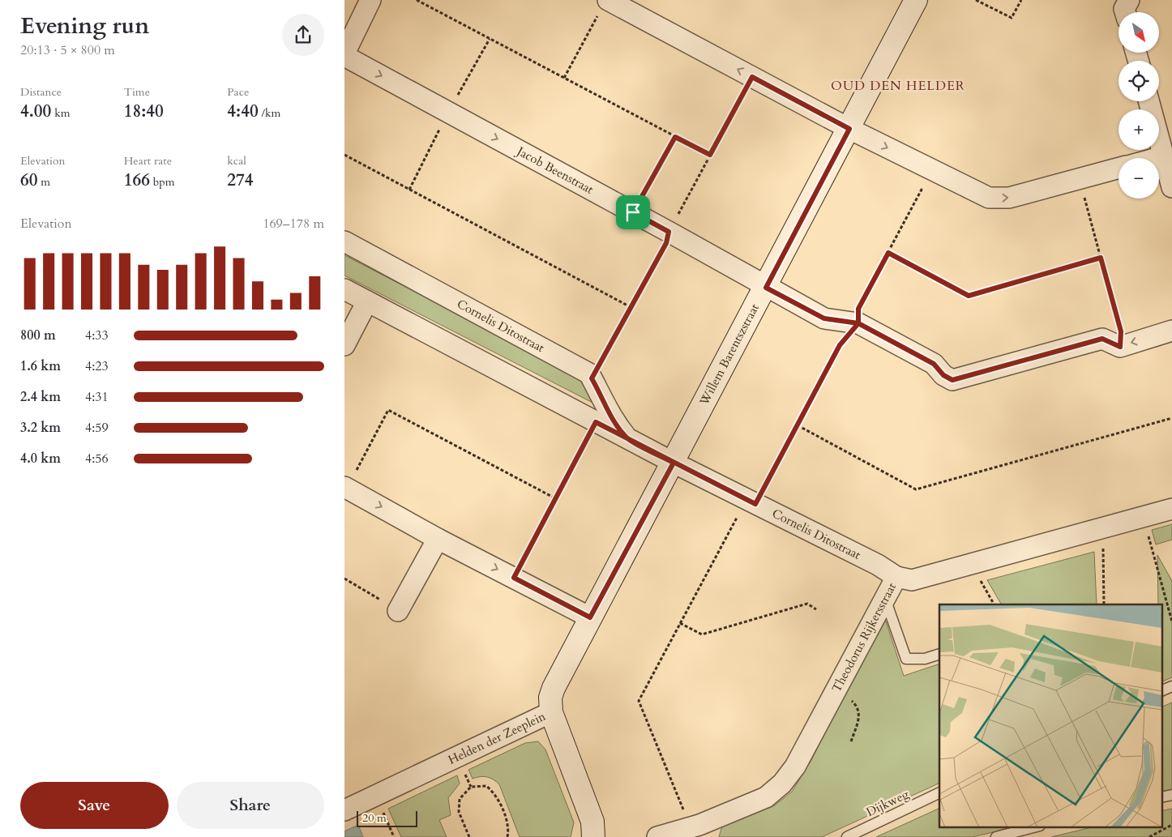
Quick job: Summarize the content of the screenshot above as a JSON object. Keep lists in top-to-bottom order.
{
  "streets": {
    "street": [
      "Jacob Beenstraat",
      "Cornelis Ditostraat",
      "Willem Barentszstraat",
      "Theodorus Rijkersstraat",
      "Helden der Zeeplein"
    ],
    "lane": ["Dijkweg"]
  },
  "crossings": [
    ["Jacob Beenstraat", "Willem Barentszstraat"],
    ["Cornelis Ditostraat", "Willem Barentszstraat"],
    ["Cornelis Ditostraat", "Theodorus Rijkersstraat"],
    ["Willem Barentszstraat", "Helden der Zeeplein"]
  ],
  "districts": ["OUD DEN HELDER"],
  "scale_bar": "20 m",
  "north": "bottom right",
  "page": {
    "heading": ["Evening run", "20:13 · 5 × 800 m"],
    "map_buttons": ["+", "−"],
    "stats": [
      ["Distance", "4.00 km"],
      ["Time", "18:40"],
      ["Pace", "4:40 /km"],
      ["Elevation", "60 m"],
      ["Heart rate", "166 bpm"],
      ["kcal", "274"]
    ],
    "chart": ["Elevation", "169–178 m"],
    "list": [
      {
        "name": "800 m",
        "note": "4:33"
      },
      {
        "name": "1.6 km",
        "note": "4:23"
      },
      {
        "name": "2.4 km",
        "note": "4:31"
      },
      {
        "name": "3.2 km",
        "note": "4:59"
      },
      {
        "name": "4.0 km",
        "note": "4:56"
      }
    ],
    "buttons": ["Save", "Share"],
    "scale": "20 m"
  }
}
